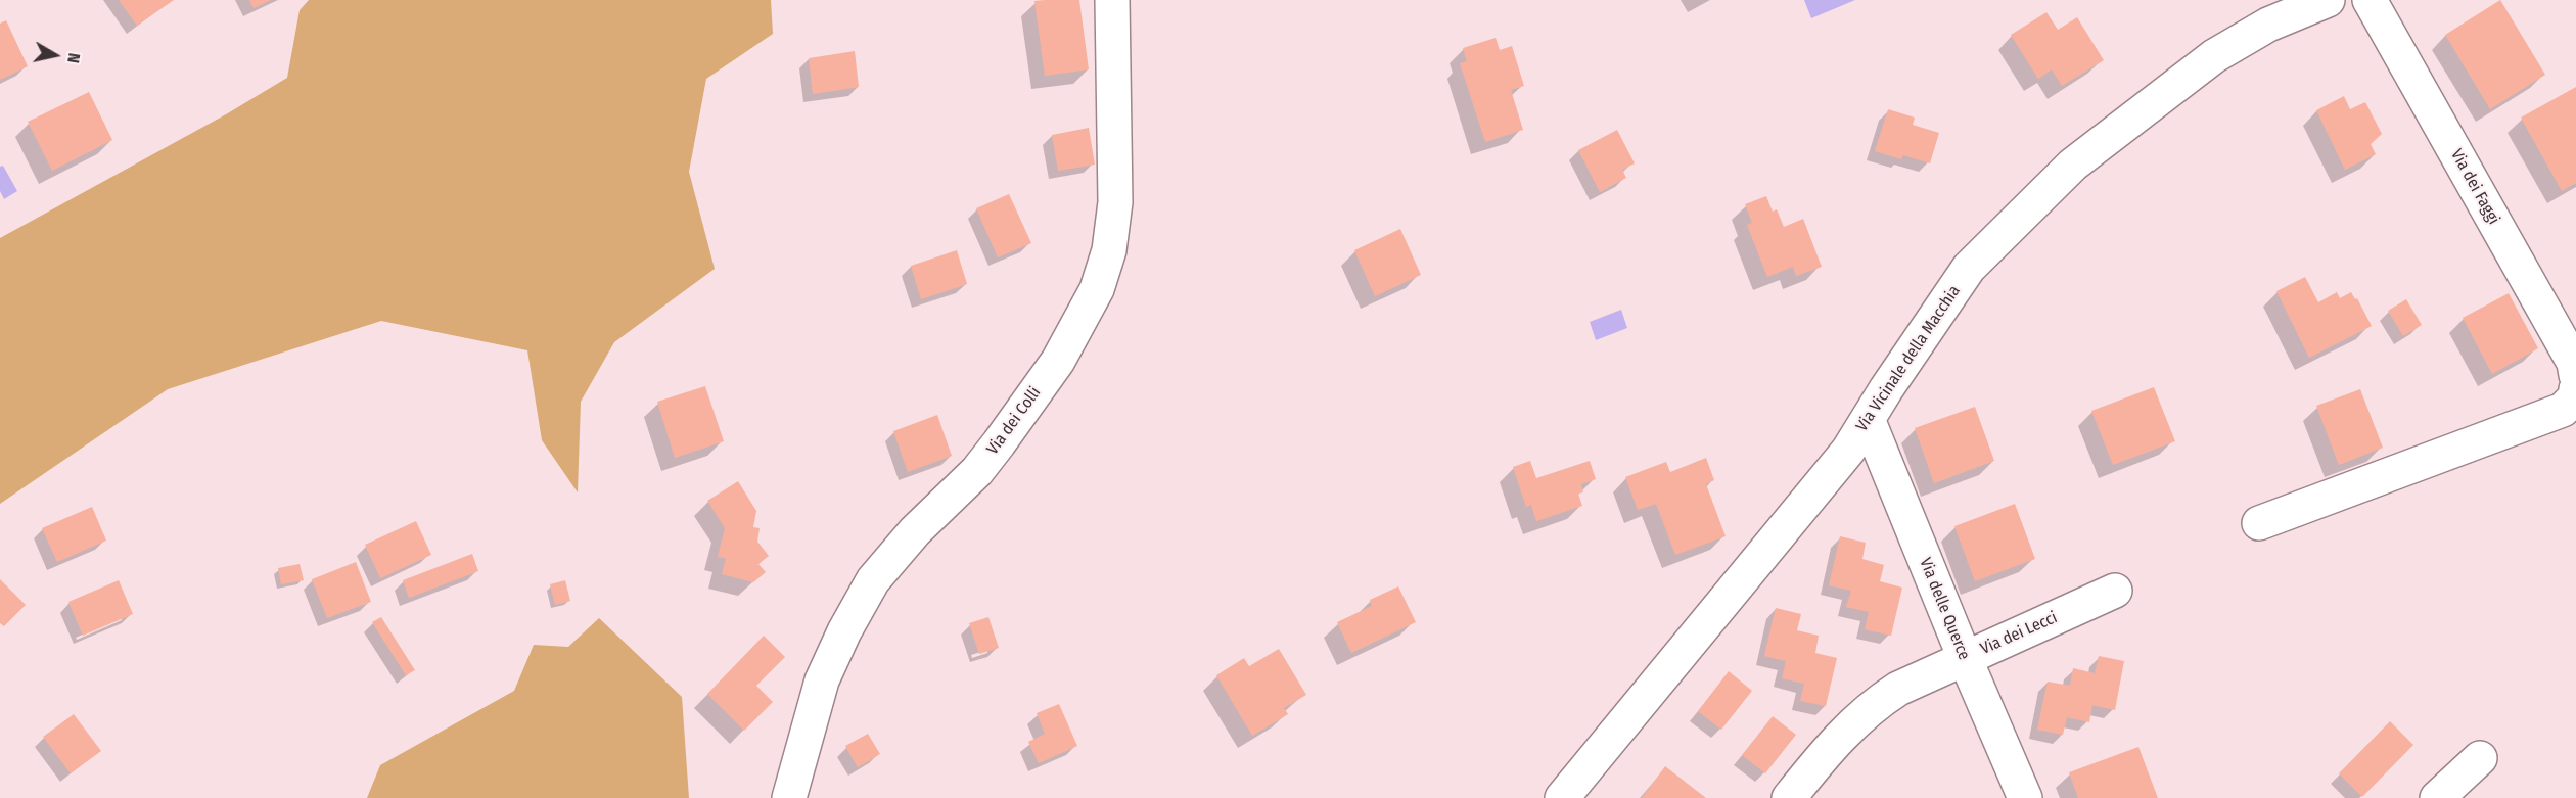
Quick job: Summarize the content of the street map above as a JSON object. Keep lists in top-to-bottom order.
{
  "streets": {
    "street": [
      "Via dei Faggi",
      "Via Vicinale della Macchia",
      "Via dei Colli",
      "Via delle Querce",
      "Via dei Lecci"
    ]
  },
  "crossings": [
    ["Via Vicinale della Macchia", "Via delle Querce"],
    ["Via delle Querce", "Via dei Lecci"]
  ],
  "north": "right"
}
